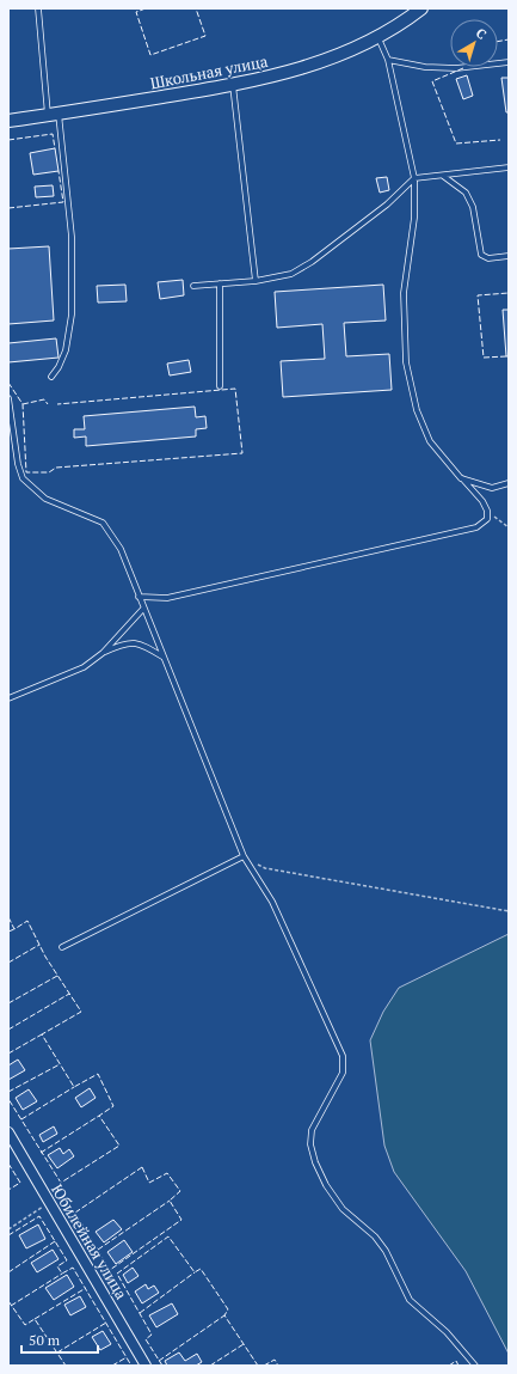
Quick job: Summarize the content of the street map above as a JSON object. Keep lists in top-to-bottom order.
{
  "streets": {
    "street": ["Школьная улица", "Юбилейная улица"]
  },
  "scale_bar": "50 m",
  "north": "top right"
}
